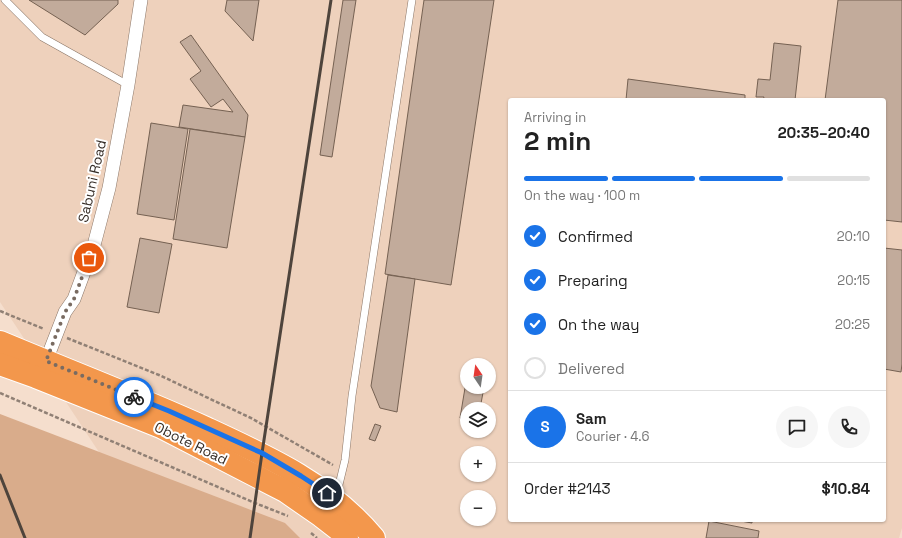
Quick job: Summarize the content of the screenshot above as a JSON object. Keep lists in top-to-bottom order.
{
  "streets": {
    "highway": ["Obote Road"],
    "street": ["Sabuni Road"]
  },
  "north": "top",
  "page": {
    "heading": ["2 min", "Arriving in", "20:35–20:40"],
    "panel": [
      "Sam",
      "Courier · 4.6",
      "Order #2143",
      "$10.84"
    ],
    "bar": "On the way · 100 m",
    "list": [
      ["Confirmed", "20:10"],
      ["Preparing", "20:15"],
      ["On the way", "20:25"],
      "Delivered"
    ],
    "map_buttons": ["+", "−"],
    "round": "S"
  }
}
